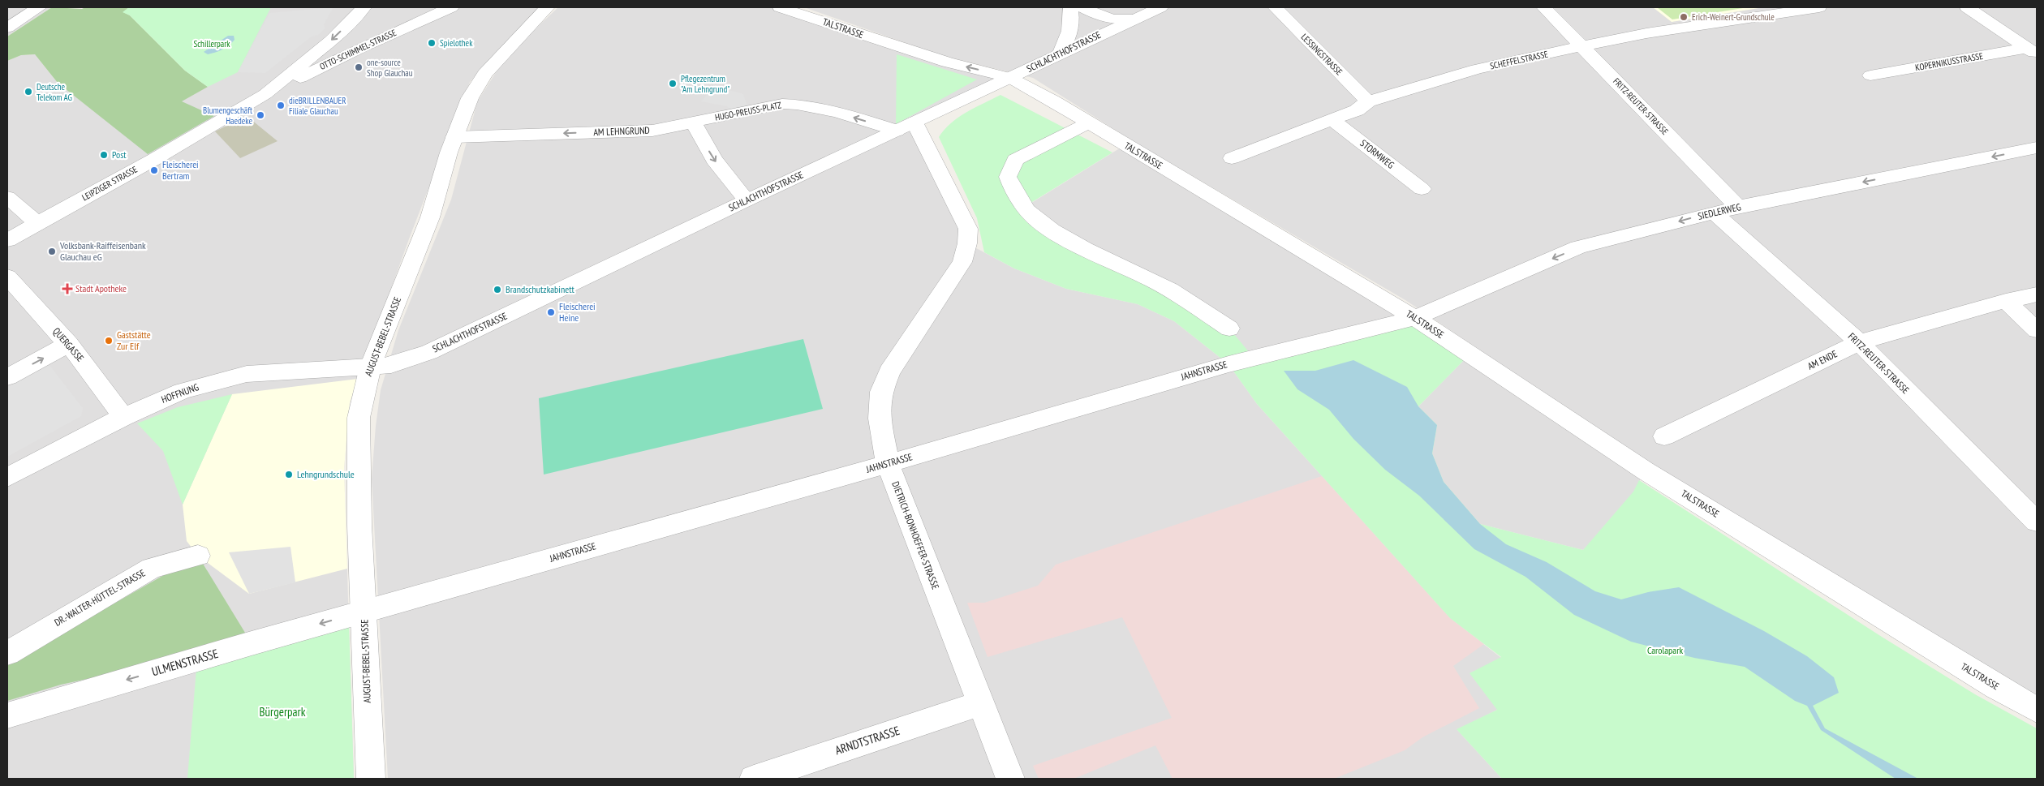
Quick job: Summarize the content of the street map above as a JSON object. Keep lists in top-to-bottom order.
{
  "streets": {
    "street": [
      "TALSTRASSE",
      "OTTO-SCHIMMEL-STRASSE",
      "SCHLACHTHOFSTRASSE",
      "LESSINGSTRASSE",
      "SCHEFFELSTRASSE",
      "KOPERNIKUSSTRASSE",
      "FRITZ-REUTER-STRASSE",
      "HUGO-PREUSS-PLATZ",
      "AM LEHNGRUND",
      "STORMWEG",
      "LEIPZIGER STRASSE",
      "SIEDLERWEG",
      "AUGUST-BEBEL-STRASSE",
      "QUERGASSE",
      "AM ENDE",
      "JAHNSTRASSE",
      "HOFFNUNG",
      "DIETRICH-BONHOEFFER-STRASSE",
      "DR.-WALTER-HÜTTEL-STRASSE",
      "ULMENSTRASSE",
      "ARNDTSTRASSE"
    ]
  },
  "crossings": [
    ["TALSTRASSE", "SCHLACHTHOFSTRASSE"],
    ["TALSTRASSE", "SIEDLERWEG"],
    ["TALSTRASSE", "JAHNSTRASSE"],
    ["OTTO-SCHIMMEL-STRASSE", "LEIPZIGER STRASSE"],
    ["SCHLACHTHOFSTRASSE", "HUGO-PREUSS-PLATZ"],
    ["SCHLACHTHOFSTRASSE", "AUGUST-BEBEL-STRASSE"],
    ["SCHLACHTHOFSTRASSE", "HOFFNUNG"],
    ["SCHLACHTHOFSTRASSE", "DIETRICH-BONHOEFFER-STRASSE"],
    ["LESSINGSTRASSE", "SCHEFFELSTRASSE"],
    ["SCHEFFELSTRASSE", "FRITZ-REUTER-STRASSE"],
    ["SCHEFFELSTRASSE", "STORMWEG"],
    ["FRITZ-REUTER-STRASSE", "SIEDLERWEG"],
    ["FRITZ-REUTER-STRASSE", "AM ENDE"],
    ["HUGO-PREUSS-PLATZ", "AM LEHNGRUND"],
    ["AM LEHNGRUND", "AUGUST-BEBEL-STRASSE"],
    ["SIEDLERWEG", "JAHNSTRASSE"],
    ["AUGUST-BEBEL-STRASSE", "JAHNSTRASSE"],
    ["AUGUST-BEBEL-STRASSE", "HOFFNUNG"],
    ["AUGUST-BEBEL-STRASSE", "ULMENSTRASSE"],
    ["QUERGASSE", "HOFFNUNG"],
    ["JAHNSTRASSE", "DIETRICH-BONHOEFFER-STRASSE"],
    ["JAHNSTRASSE", "ULMENSTRASSE"],
    ["DIETRICH-BONHOEFFER-STRASSE", "ARNDTSTRASSE"]
  ],
  "one_way": [
    "HUGO-PREUSS-PLATZ",
    "AM LEHNGRUND",
    "SIEDLERWEG",
    "ULMENSTRASSE"
  ],
  "parks": ["Schillerpark", "Carolapark", "Bürgerpark"],
  "places": {
    "other": [
      "Erich-Weinert-Grundschule",
      "Spielothek",
      "one-source Shop Glauchau",
      "Pflegezentrum \"Am Lehngrund\"",
      "Deutsche Telekom AG",
      "dieBRILLENBAUER Filiale Glauchau",
      "Blumengeschäft Haedeke",
      "Post",
      "Fleischerei Bertram",
      "Volksbank-Raiffeisenbank Glauchau eG",
      "Brandschutzkabinett",
      "Fleischerei Heine",
      "Gaststätte Zur Elf",
      "Lehngrundschule"
    ],
    "health": ["Stadt Apotheke"]
  }
}
